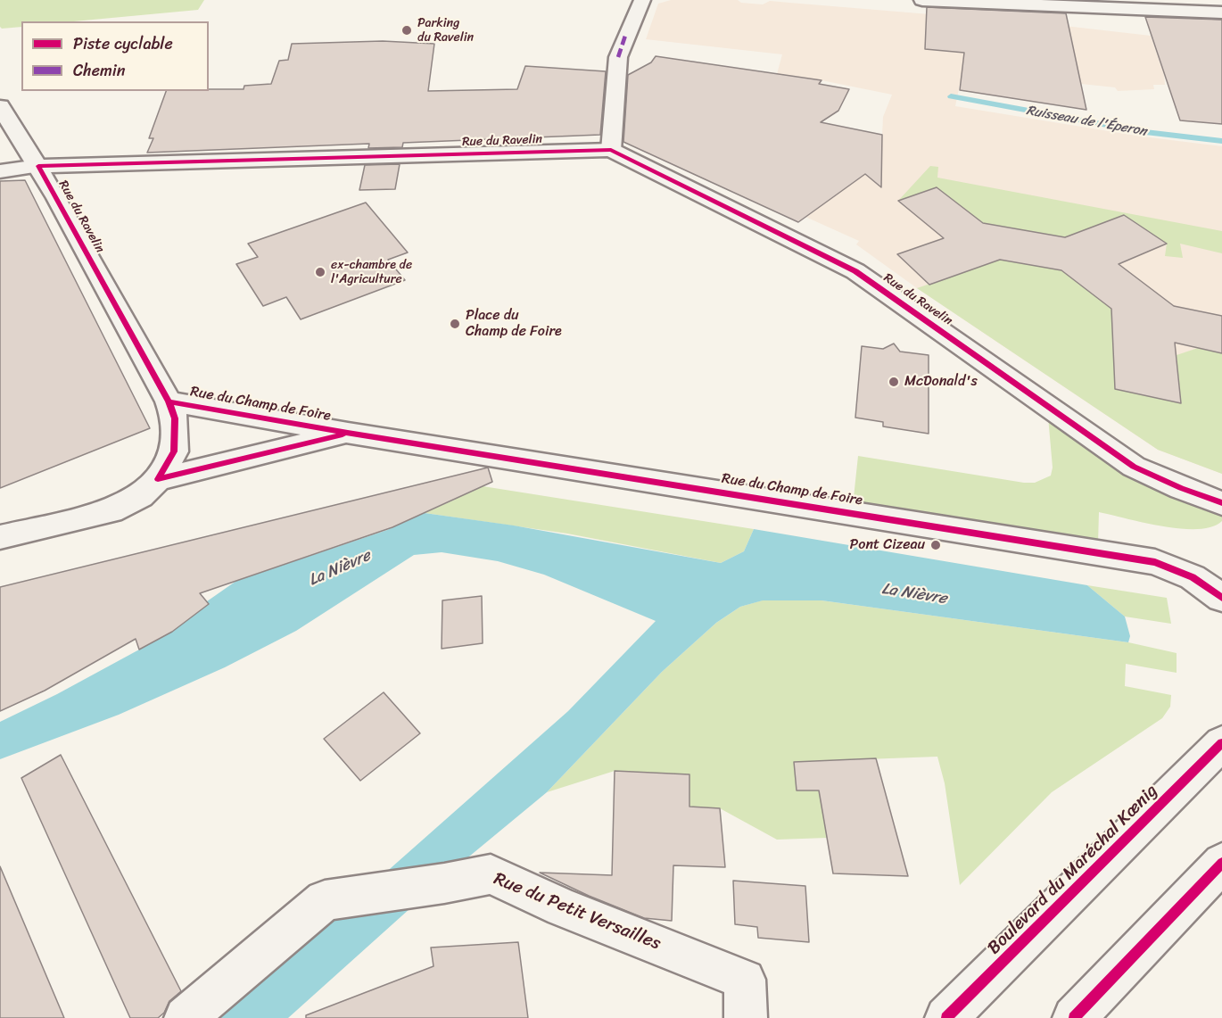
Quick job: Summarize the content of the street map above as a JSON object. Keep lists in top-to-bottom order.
{
  "streets": {
    "main road": [
      "Rue du Ravelin",
      "Rue du Champ de Foire",
      "Boulevard du Maréchal Kœnig",
      "Rue du Petit Versailles"
    ]
  },
  "crossings": [
    ["Rue du Ravelin", "Rue du Champ de Foire"]
  ],
  "water": ["Ruisseau de l'Éperon", "La Nièvre"],
  "places": [
    "Parking du Ravelin",
    "ex-chambre de l'Agriculture",
    "Place du Champ de Foire",
    "McDonald's",
    "Pont Cizeau"
  ],
  "legend": ["Piste cyclable", "Chemin"]
}
